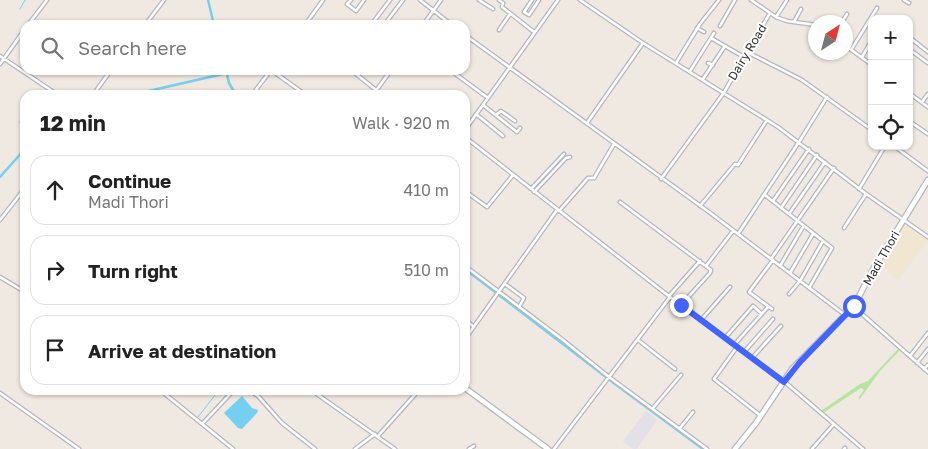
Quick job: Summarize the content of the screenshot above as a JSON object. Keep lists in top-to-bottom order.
{
  "streets": {
    "main road": ["Madi Thori"],
    "street": ["Dairy Road"]
  },
  "north": "top right",
  "page": {
    "map_buttons": ["+", "−"],
    "search": "Search here",
    "heading": ["12 min", "Walk · 920 m"],
    "list": [
      ["Continue", "Madi Thori", "410 m"],
      ["Turn right", "510 m"],
      "Arrive at destination"
    ]
  }
}
